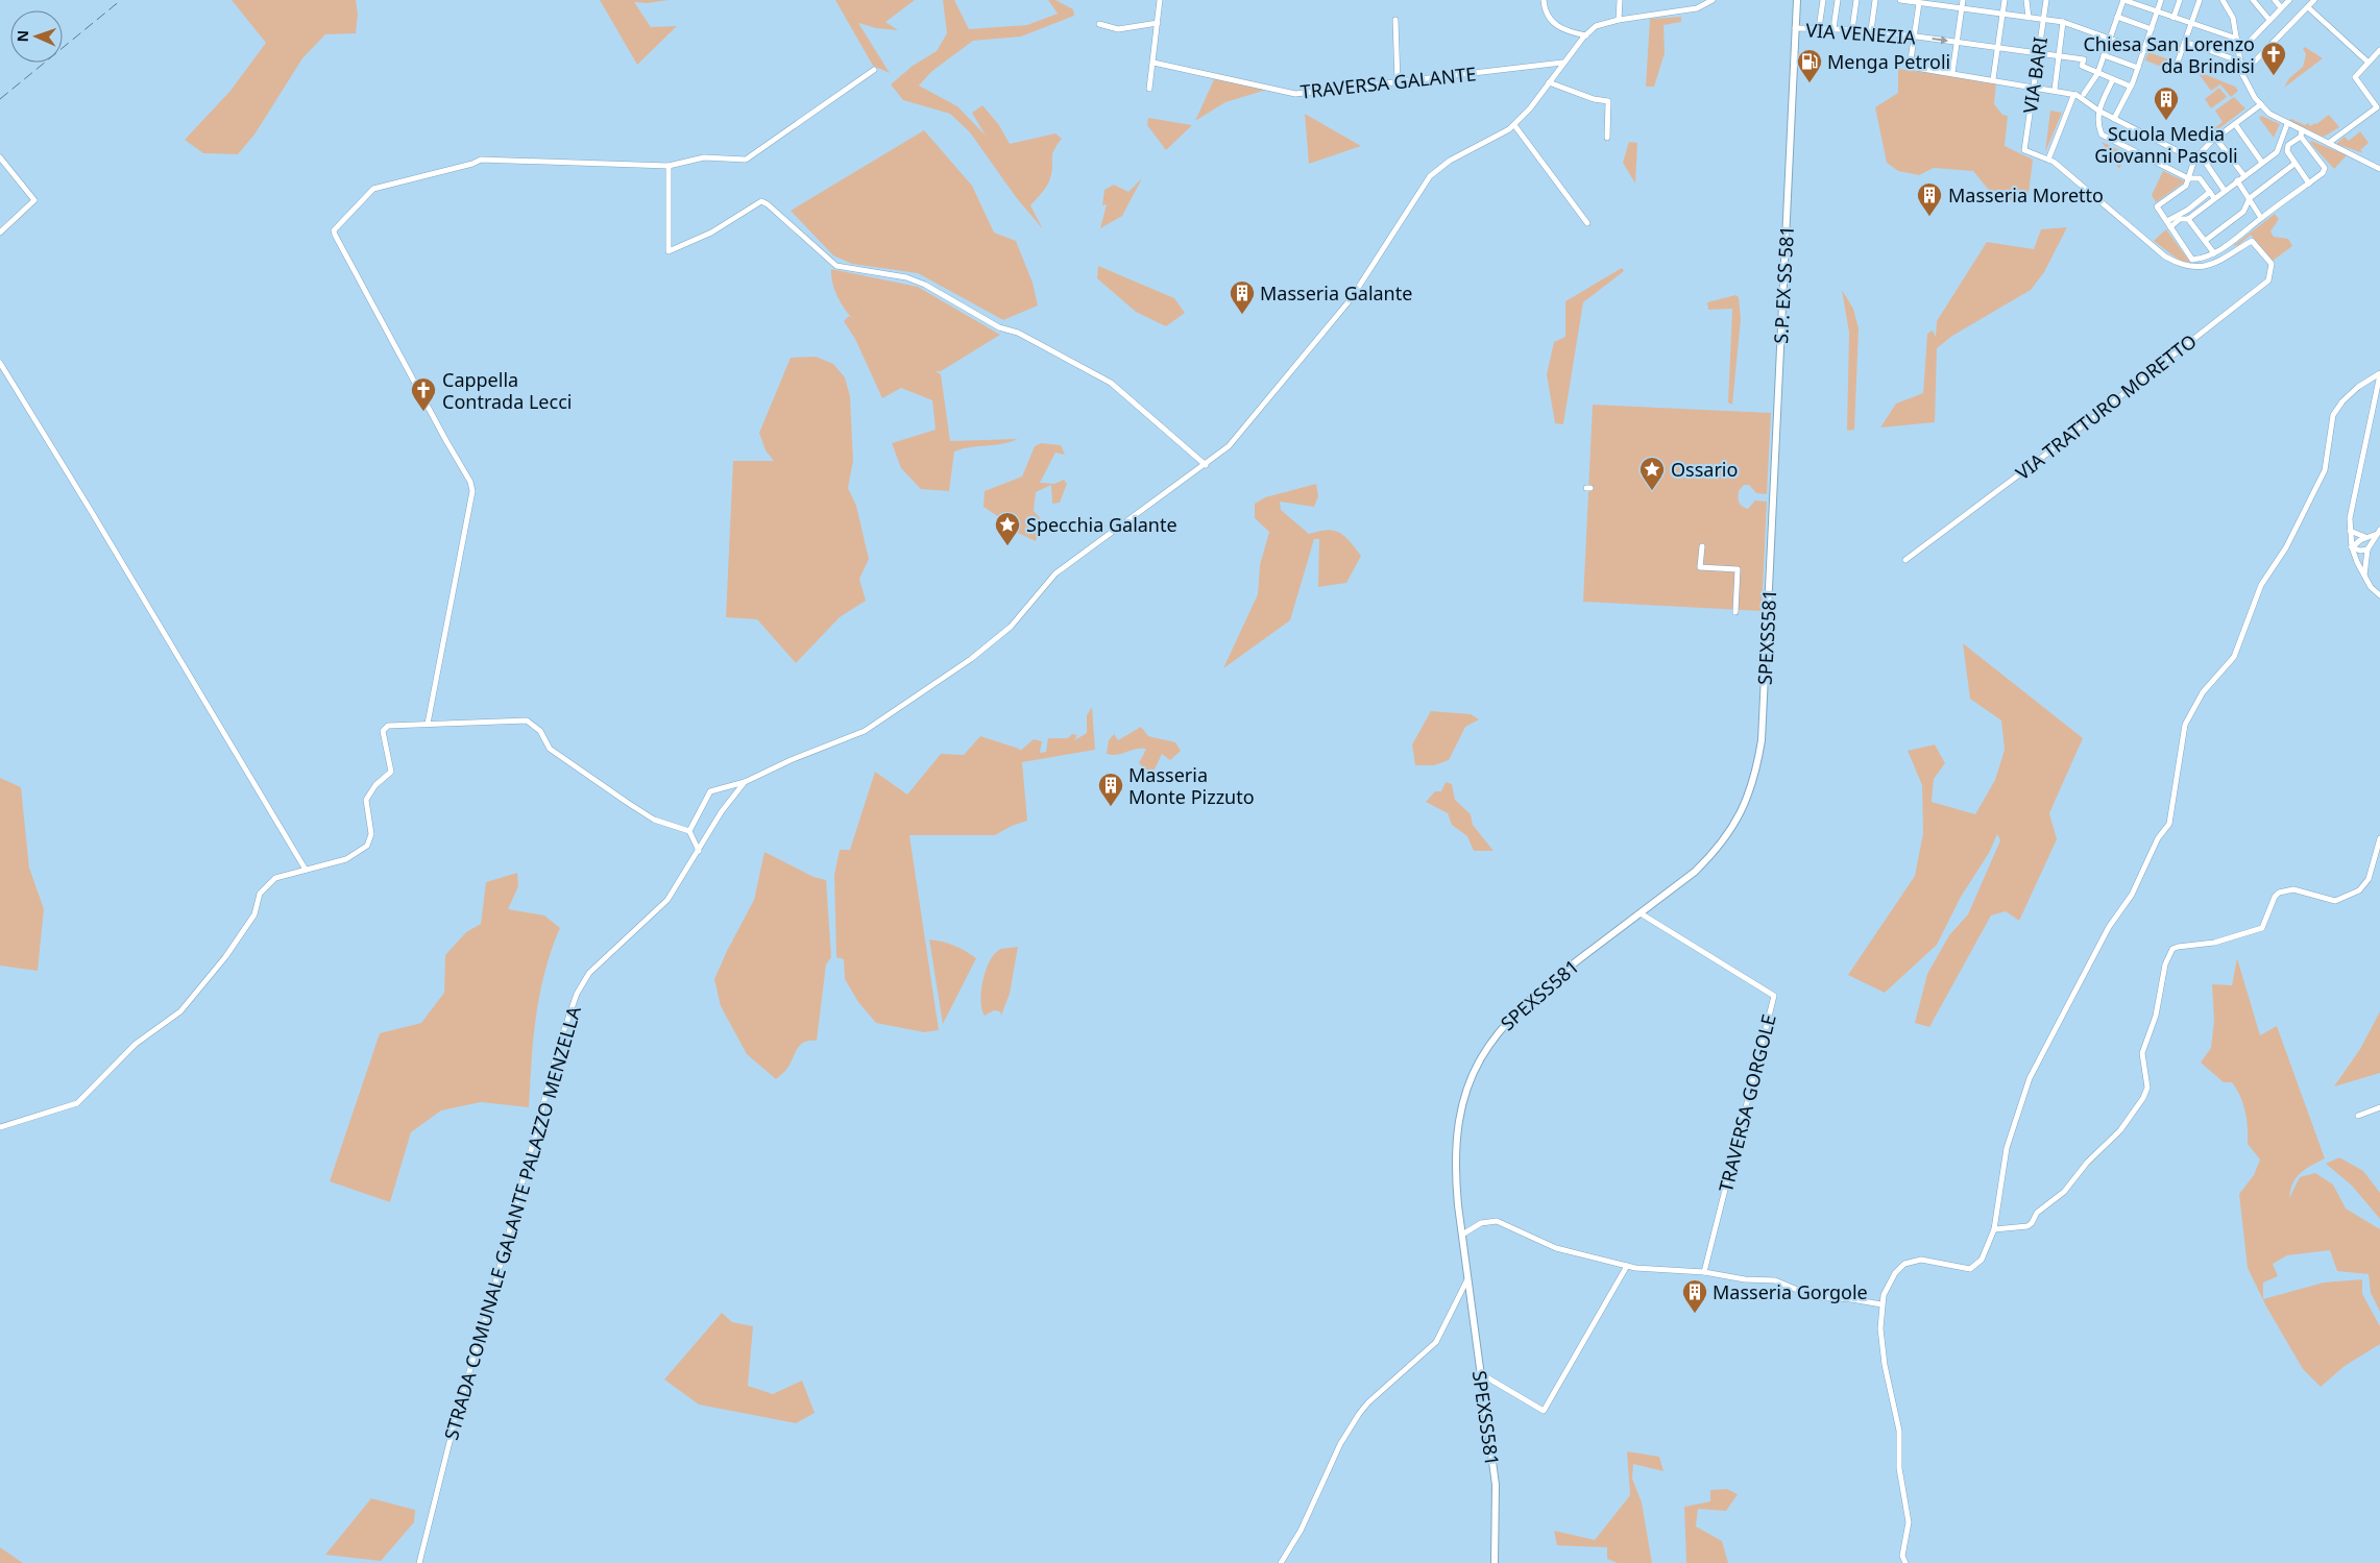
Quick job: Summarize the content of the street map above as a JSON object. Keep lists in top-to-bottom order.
{
  "streets": {
    "main road": ["S.P. EX SS 581", "SPEXSS581"],
    "street": [
      "VIA VENEZIA",
      "VIA BARI",
      "TRAVERSA GALANTE",
      "VIA TRATTURO MORETTO",
      "TRAVERSA GORGOLE",
      "STRADA COMUNALE GALANTE PALAZZO MENZELLA"
    ]
  },
  "crossings": [
    ["VIA VENEZIA", "VIA BARI"],
    ["VIA VENEZIA", "S.P. EX SS 581"],
    ["TRAVERSA GALANTE", "STRADA COMUNALE GALANTE PALAZZO MENZELLA"],
    ["S.P. EX SS 581", "SPEXSS581"],
    ["SPEXSS581", "TRAVERSA GORGOLE"]
  ],
  "places": {
    "church": ["Chiesa San Lorenzo da Brindisi", "Cappella Contrada Lecci"],
    "fuel station": ["Menga Petroli"],
    "building": [
      "Scuola Media Giovanni Pascoli",
      "Masseria Moretto",
      "Masseria Galante",
      "Masseria Monte Pizzuto",
      "Masseria Gorgole"
    ],
    "place": ["Ossario", "Specchia Galante"]
  },
  "north": "left"
}
